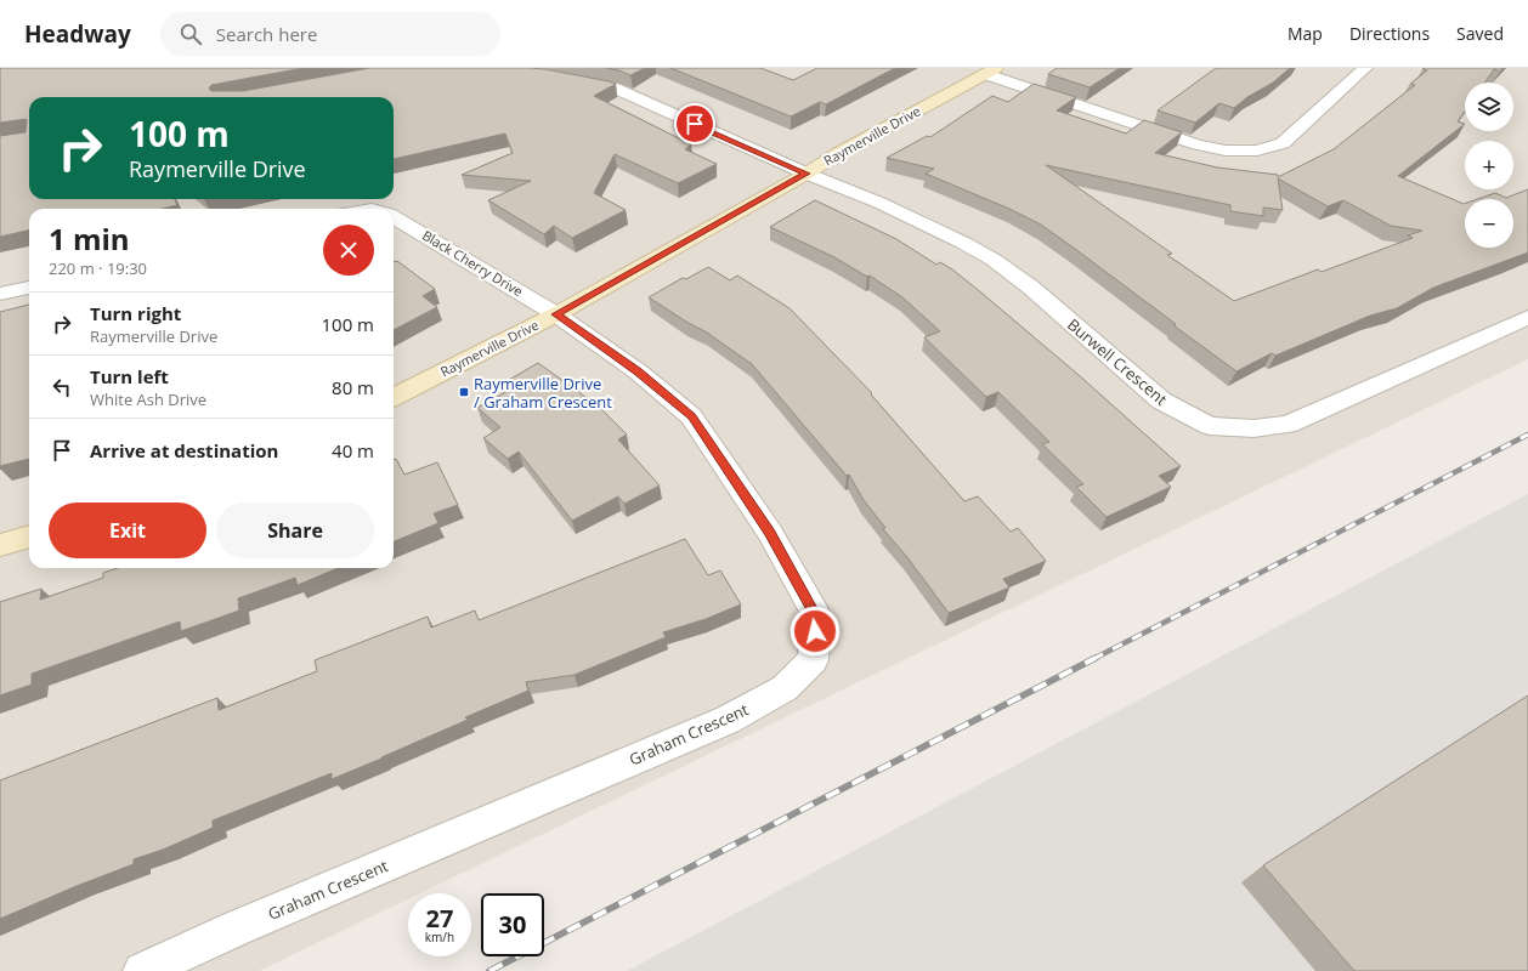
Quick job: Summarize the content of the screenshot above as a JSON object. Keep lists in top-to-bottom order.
{
  "streets": {
    "street": [
      "Raymerville Drive",
      "Black Cherry Drive",
      "Burwell Crescent",
      "Graham Crescent"
    ]
  },
  "crossings": [
    ["Raymerville Drive", "Black Cherry Drive"],
    ["Raymerville Drive", "Burwell Crescent"],
    ["Raymerville Drive", "Graham Crescent"],
    ["Black Cherry Drive", "Graham Crescent"]
  ],
  "places": {
    "transit": ["Raymerville Drive / Graham Crescent"]
  },
  "page": {
    "header": "Headway",
    "search": "Search here",
    "nav": ["Map", "Directions", "Saved"],
    "map_buttons": ["+", "−"],
    "turn": ["100 m", "Raymerville Drive"],
    "heading": ["1 min", "220 m · 19:30"],
    "list": [
      {
        "name": "Turn right",
        "note": "Raymerville Drive",
        "value": "100 m"
      },
      {
        "name": "Turn left",
        "note": "White Ash Drive",
        "value": "80 m"
      },
      {
        "name": "Arrive at destination",
        "value": "40 m"
      }
    ],
    "buttons": ["Exit", "Share"],
    "speed": "27 km/h",
    "limit": "30"
  }
}
